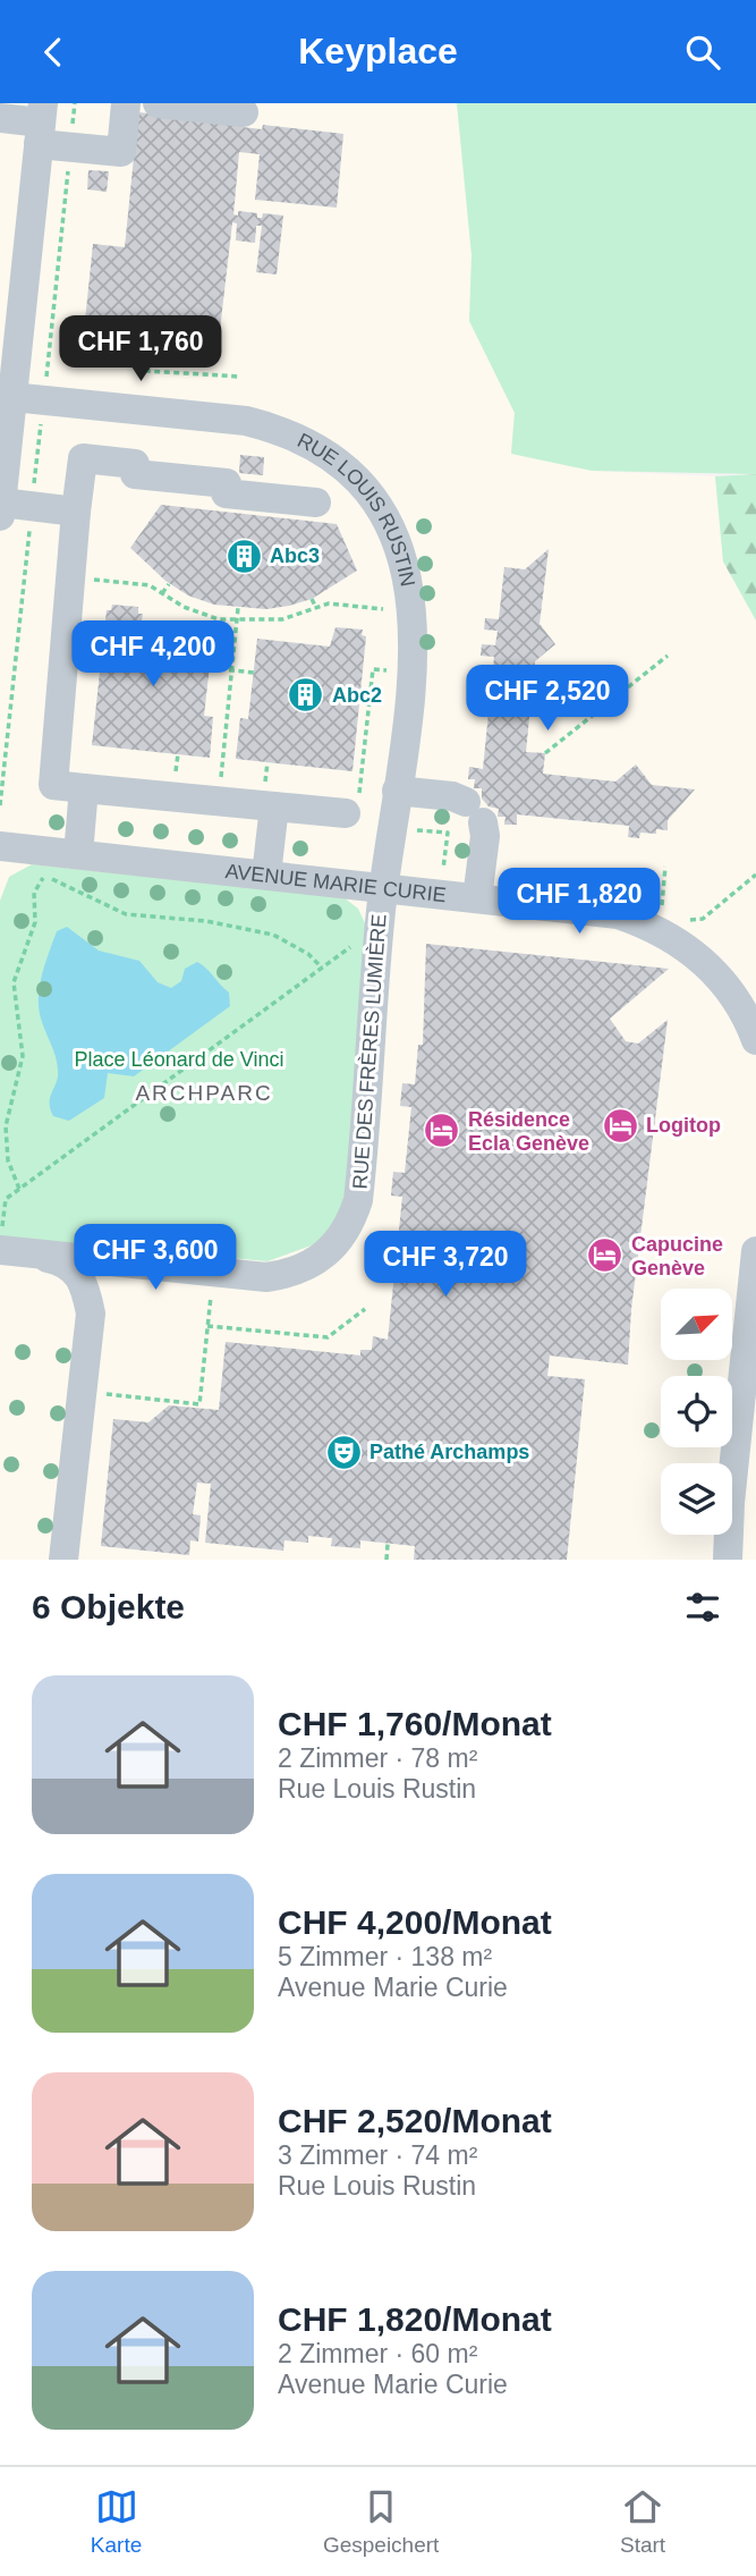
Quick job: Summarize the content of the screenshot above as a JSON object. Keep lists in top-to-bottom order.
{
  "streets": {
    "street": ["RUE LOUIS RUSTIN", "AVENUE MARIE CURIE", "RUE DES FRÈRES LUMIÈRE"]
  },
  "crossings": [
    ["RUE LOUIS RUSTIN", "AVENUE MARIE CURIE"],
    ["RUE LOUIS RUSTIN", "RUE DES FRÈRES LUMIÈRE"],
    ["AVENUE MARIE CURIE", "RUE DES FRÈRES LUMIÈRE"]
  ],
  "districts": ["ARCHPARC"],
  "parks": ["Place Léonard de Vinci"],
  "places": {
    "building": ["Abc3", "Abc2"],
    "hotel": ["Logitop", "Résidence Ecla Genève", "Capucine Genève"],
    "theatre": ["Pathé Archamps"]
  },
  "north": "top right",
  "page": {
    "header": "Keyplace",
    "price": [
      "CHF 1,760",
      "CHF 4,200",
      "CHF 2,520",
      "CHF 1,820",
      "CHF 3,600",
      "CHF 3,720"
    ],
    "heading": "6 Objekte",
    "list": [
      {
        "name": "CHF 1,760/Monat",
        "note": "2 Zimmer · 78 m² · Rue Louis Rustin"
      },
      {
        "name": "CHF 4,200/Monat",
        "note": "5 Zimmer · 138 m² · Avenue Marie Curie"
      },
      {
        "name": "CHF 2,520/Monat",
        "note": "3 Zimmer · 74 m² · Rue Louis Rustin"
      },
      {
        "name": "CHF 1,820/Monat",
        "note": "2 Zimmer · 60 m² · Avenue Marie Curie"
      }
    ],
    "tabs": ["Karte", "Gespeichert", "Start"]
  }
}
